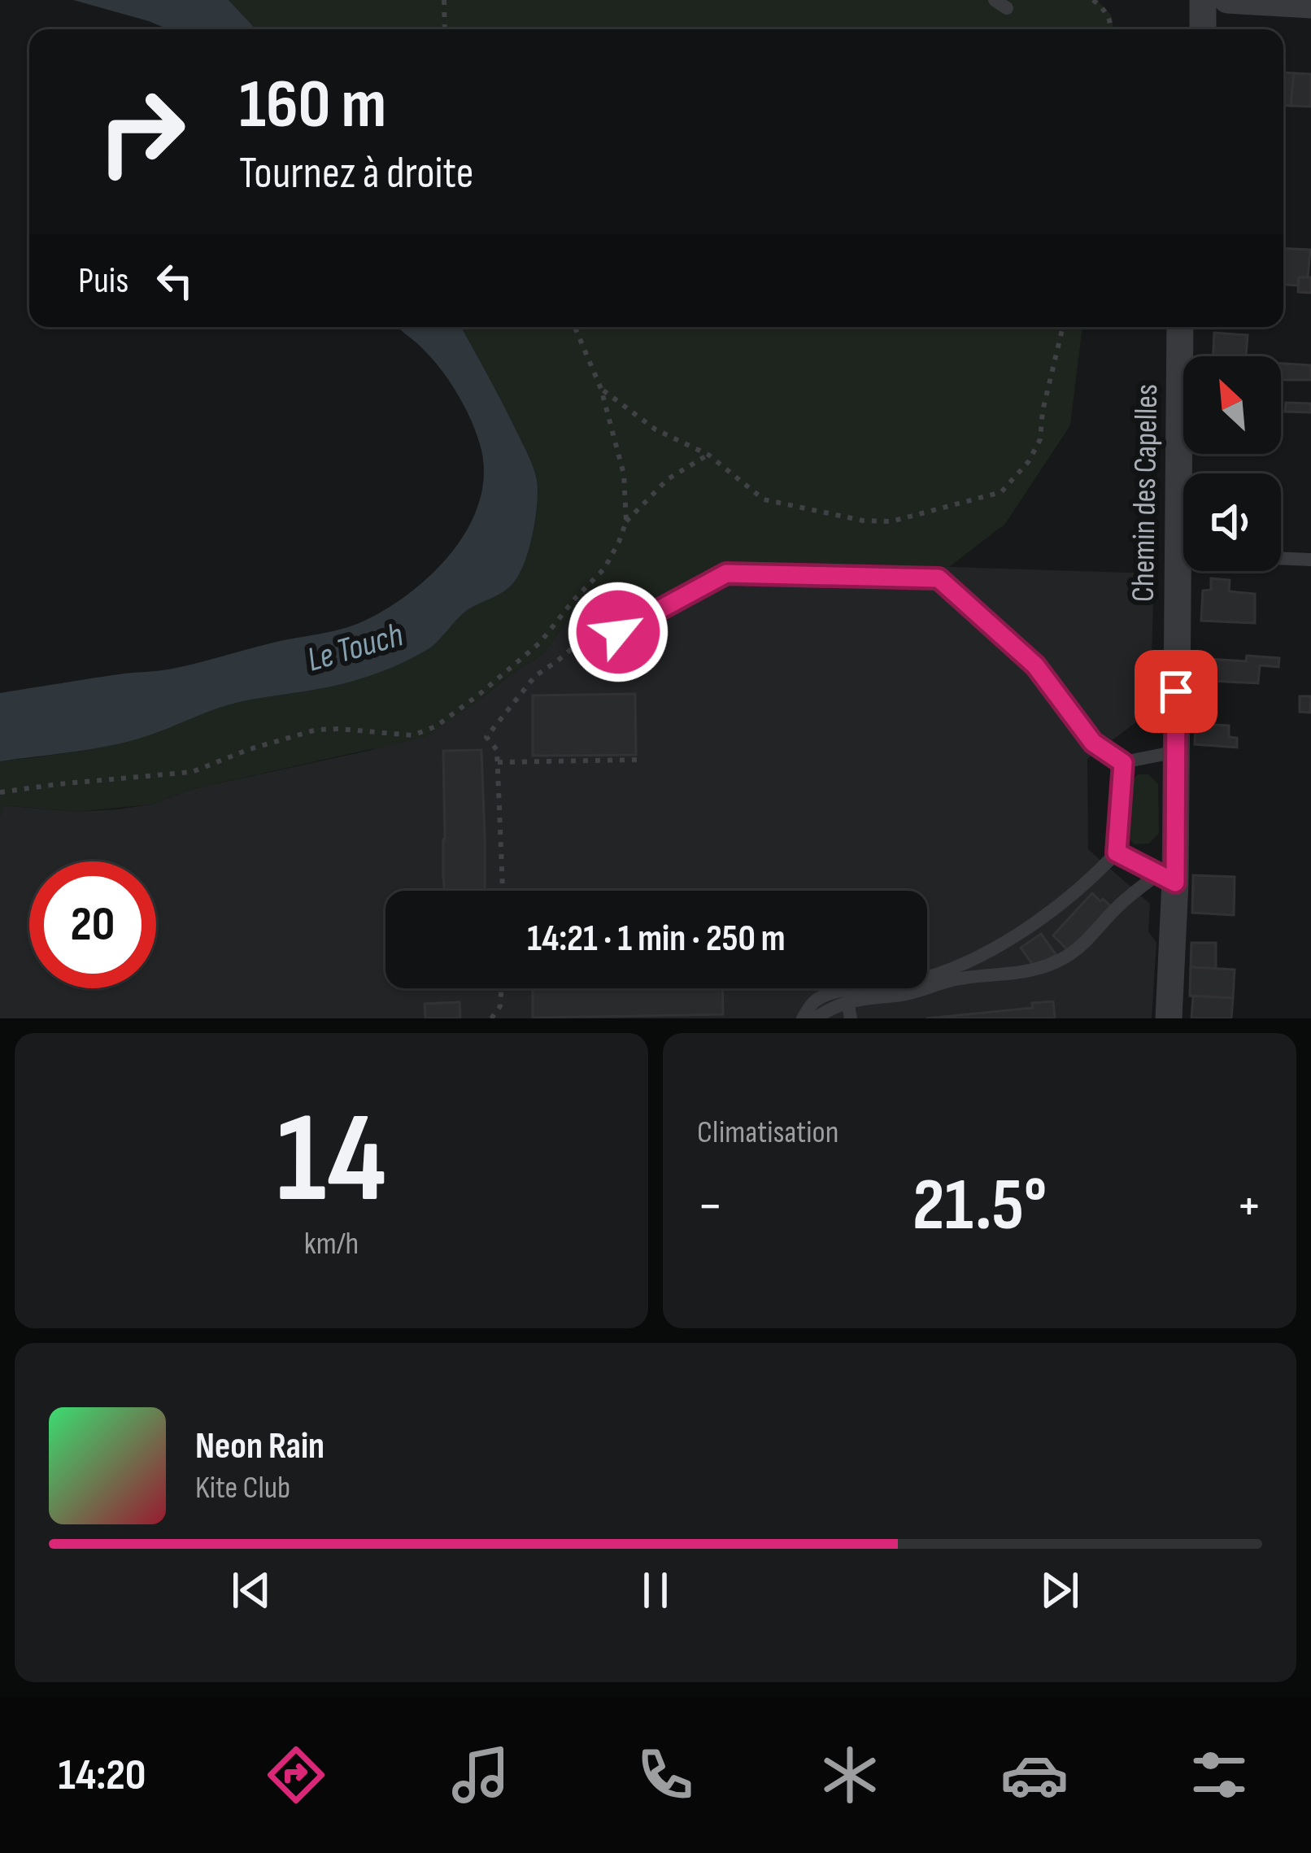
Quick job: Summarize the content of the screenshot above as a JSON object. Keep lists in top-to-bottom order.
{
  "streets": {
    "street": ["Chemin des Capelles"]
  },
  "water": ["Le Touch"],
  "north": "top left",
  "page": {
    "turn": ["160 m", "Tournez à droite"],
    "then": "Puis",
    "limit": "20",
    "trip": "14:21 · 1 min · 250 m",
    "tile": [
      ["14", "km/h"],
      "Climatisation"
    ],
    "heat": ["−", "21.5°", "+"],
    "song": ["Neon Rain", "Kite Club"],
    "tabs": "14:20"
  }
}
